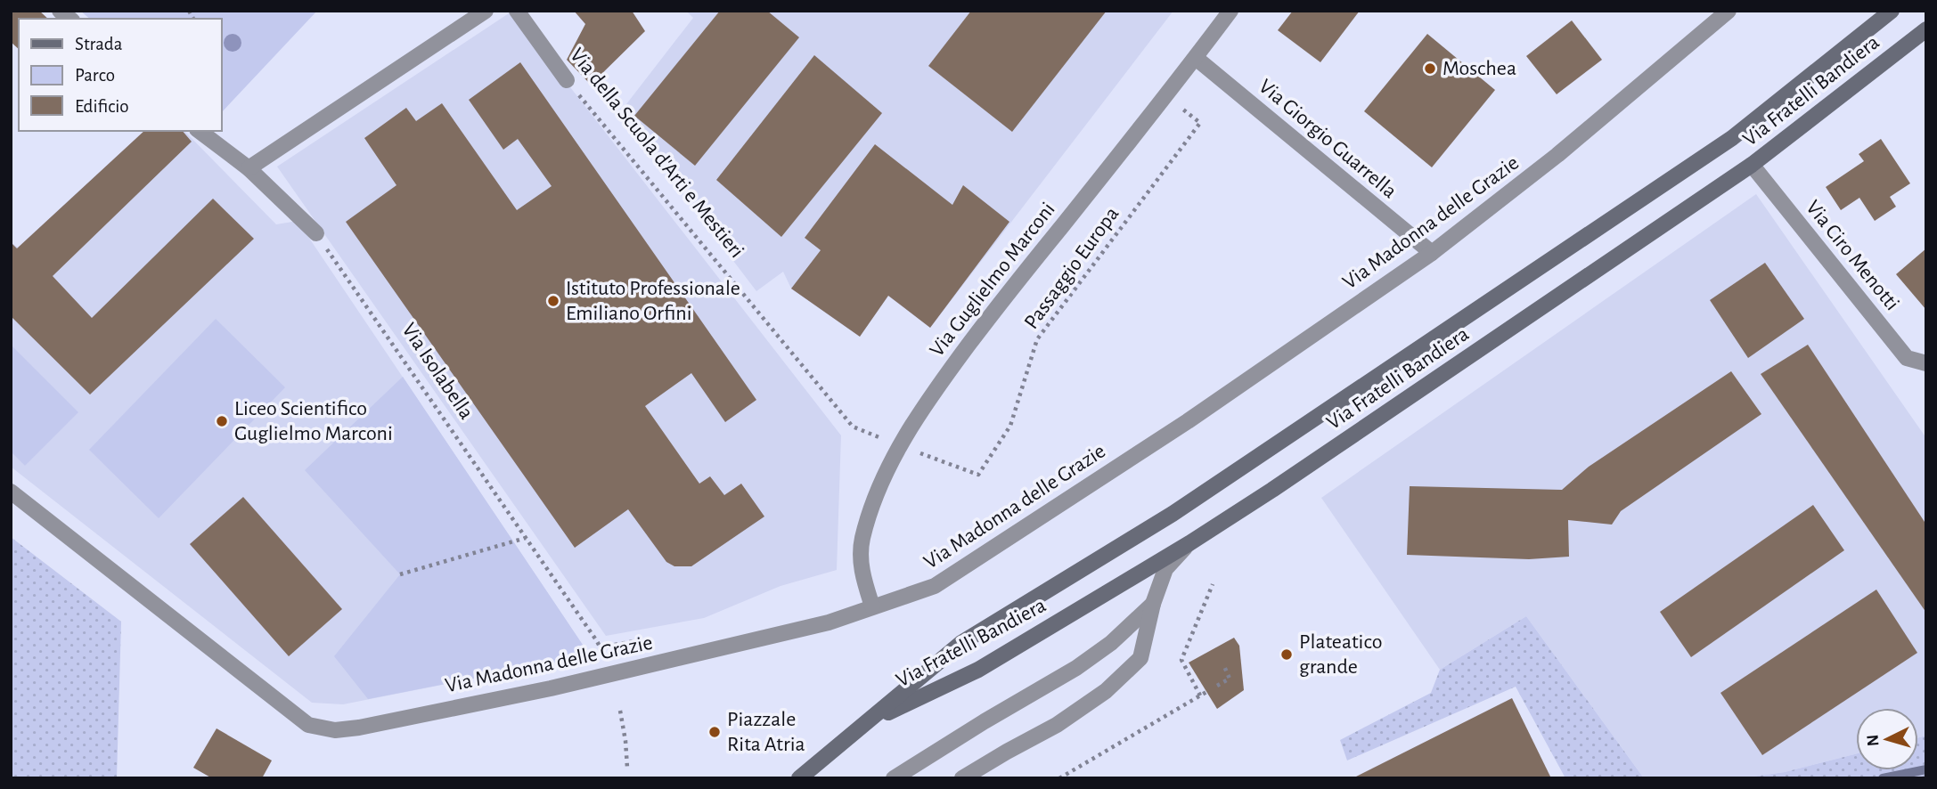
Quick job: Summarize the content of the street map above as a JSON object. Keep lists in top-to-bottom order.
{
  "streets": {
    "main road": ["Via Fratelli Bandiera"],
    "street": [
      "Via Giorgio Guarrella",
      "Via della Scuola d'Arti e Mestieri",
      "Via Madonna delle Grazie",
      "Via Ciro Menotti",
      "Via Guglielmo Marconi"
    ],
    "path": ["Passaggio Europa", "Via Isolabella"]
  },
  "crossings": [
    ["Via Fratelli Bandiera", "Via Ciro Menotti"],
    ["Via Giorgio Guarrella", "Via Madonna delle Grazie"],
    ["Via Giorgio Guarrella", "Via Guglielmo Marconi"],
    ["Via della Scuola d'Arti e Mestieri", "Passaggio Europa"],
    ["Via della Scuola d'Arti e Mestieri", "Via Guglielmo Marconi"],
    ["Via Madonna delle Grazie", "Via Guglielmo Marconi"],
    ["Passaggio Europa", "Via Guglielmo Marconi"]
  ],
  "places": [
    "Moschea",
    "Istituto Professionale Emiliano Orfini",
    "Liceo Scientifico Guglielmo Marconi",
    "Plateatico grande",
    "Piazzale Rita Atria"
  ],
  "legend": ["Strada", "Parco", "Edificio"],
  "north": "left"
}
